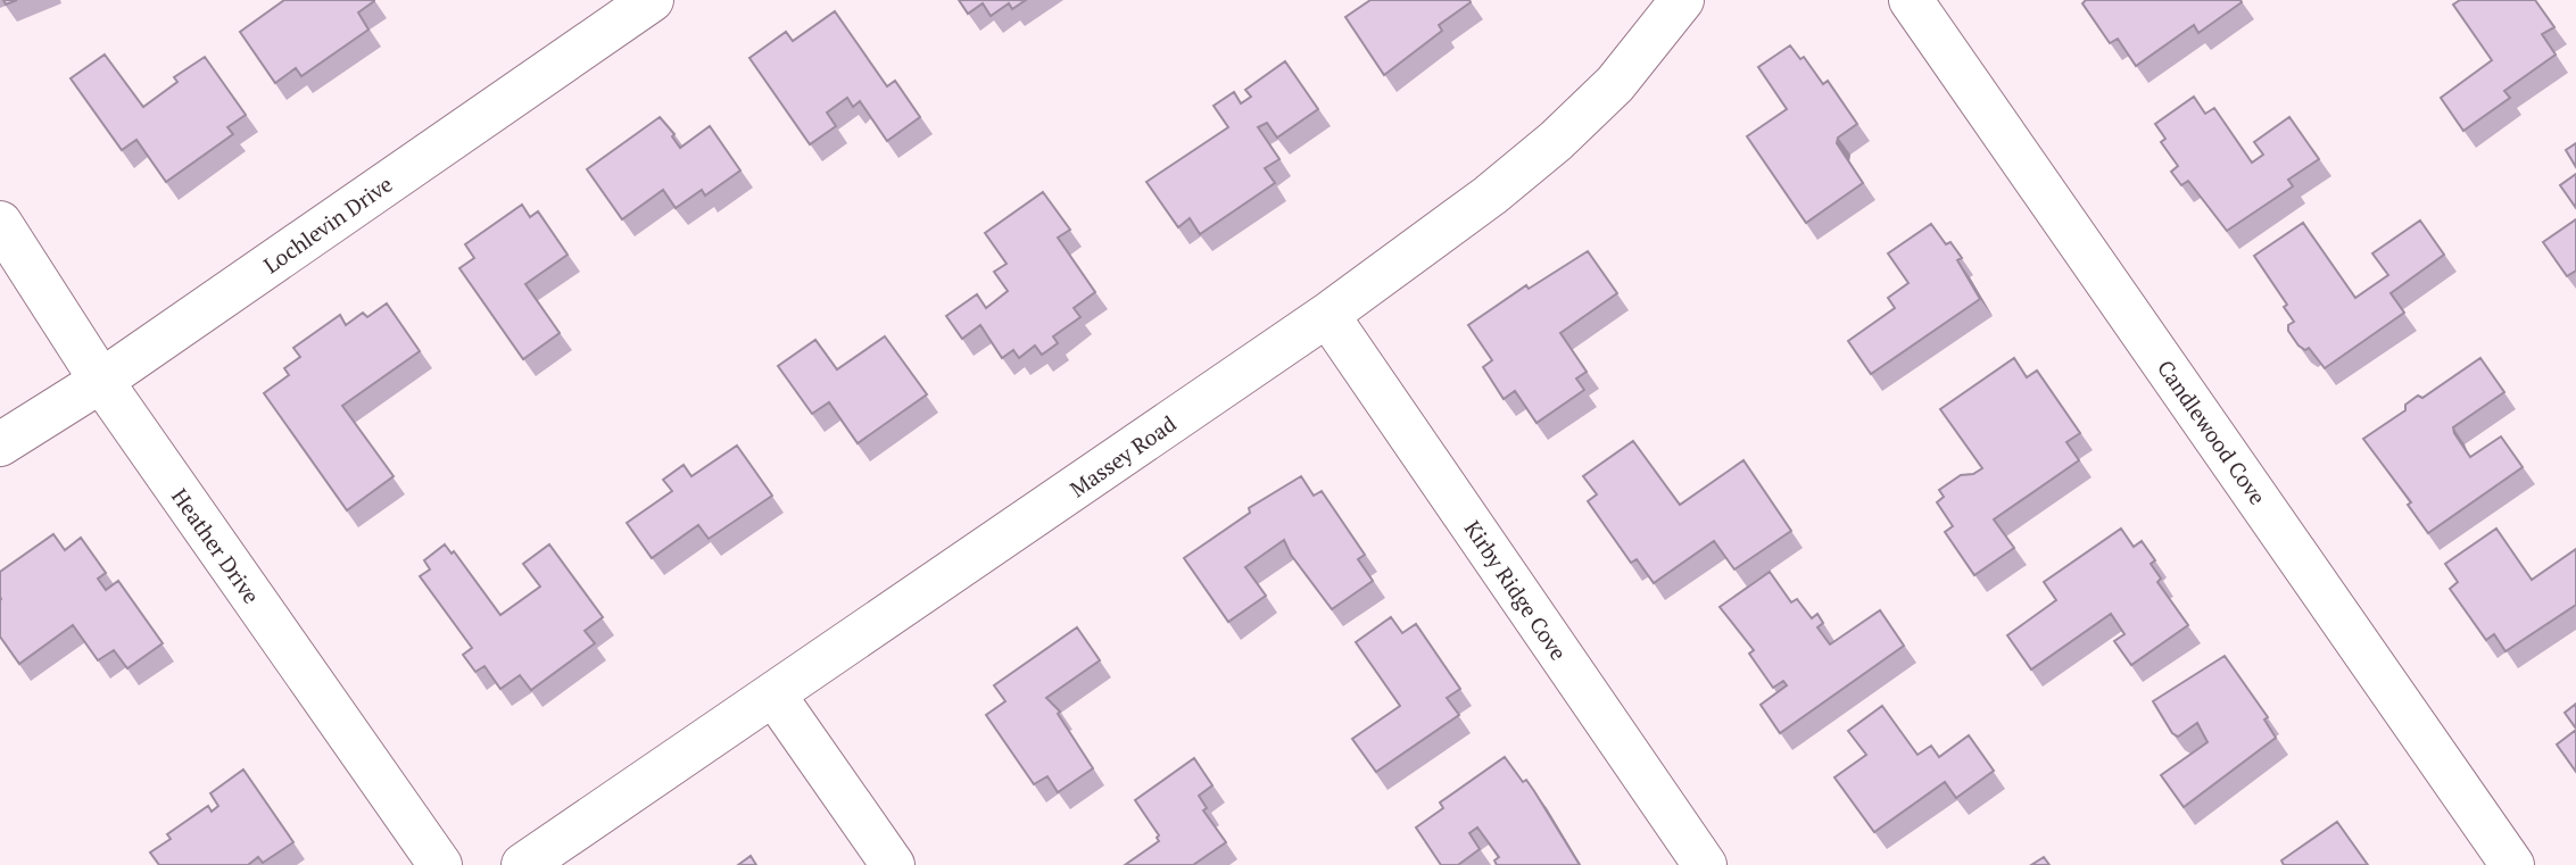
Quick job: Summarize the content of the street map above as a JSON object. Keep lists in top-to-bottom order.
{
  "streets": {
    "street": [
      "Lochlevin Drive",
      "Candlewood Cove",
      "Massey Road",
      "Heather Drive",
      "Kirby Ridge Cove"
    ]
  },
  "crossings": [
    ["Lochlevin Drive", "Heather Drive"],
    ["Massey Road", "Kirby Ridge Cove"]
  ]
}
